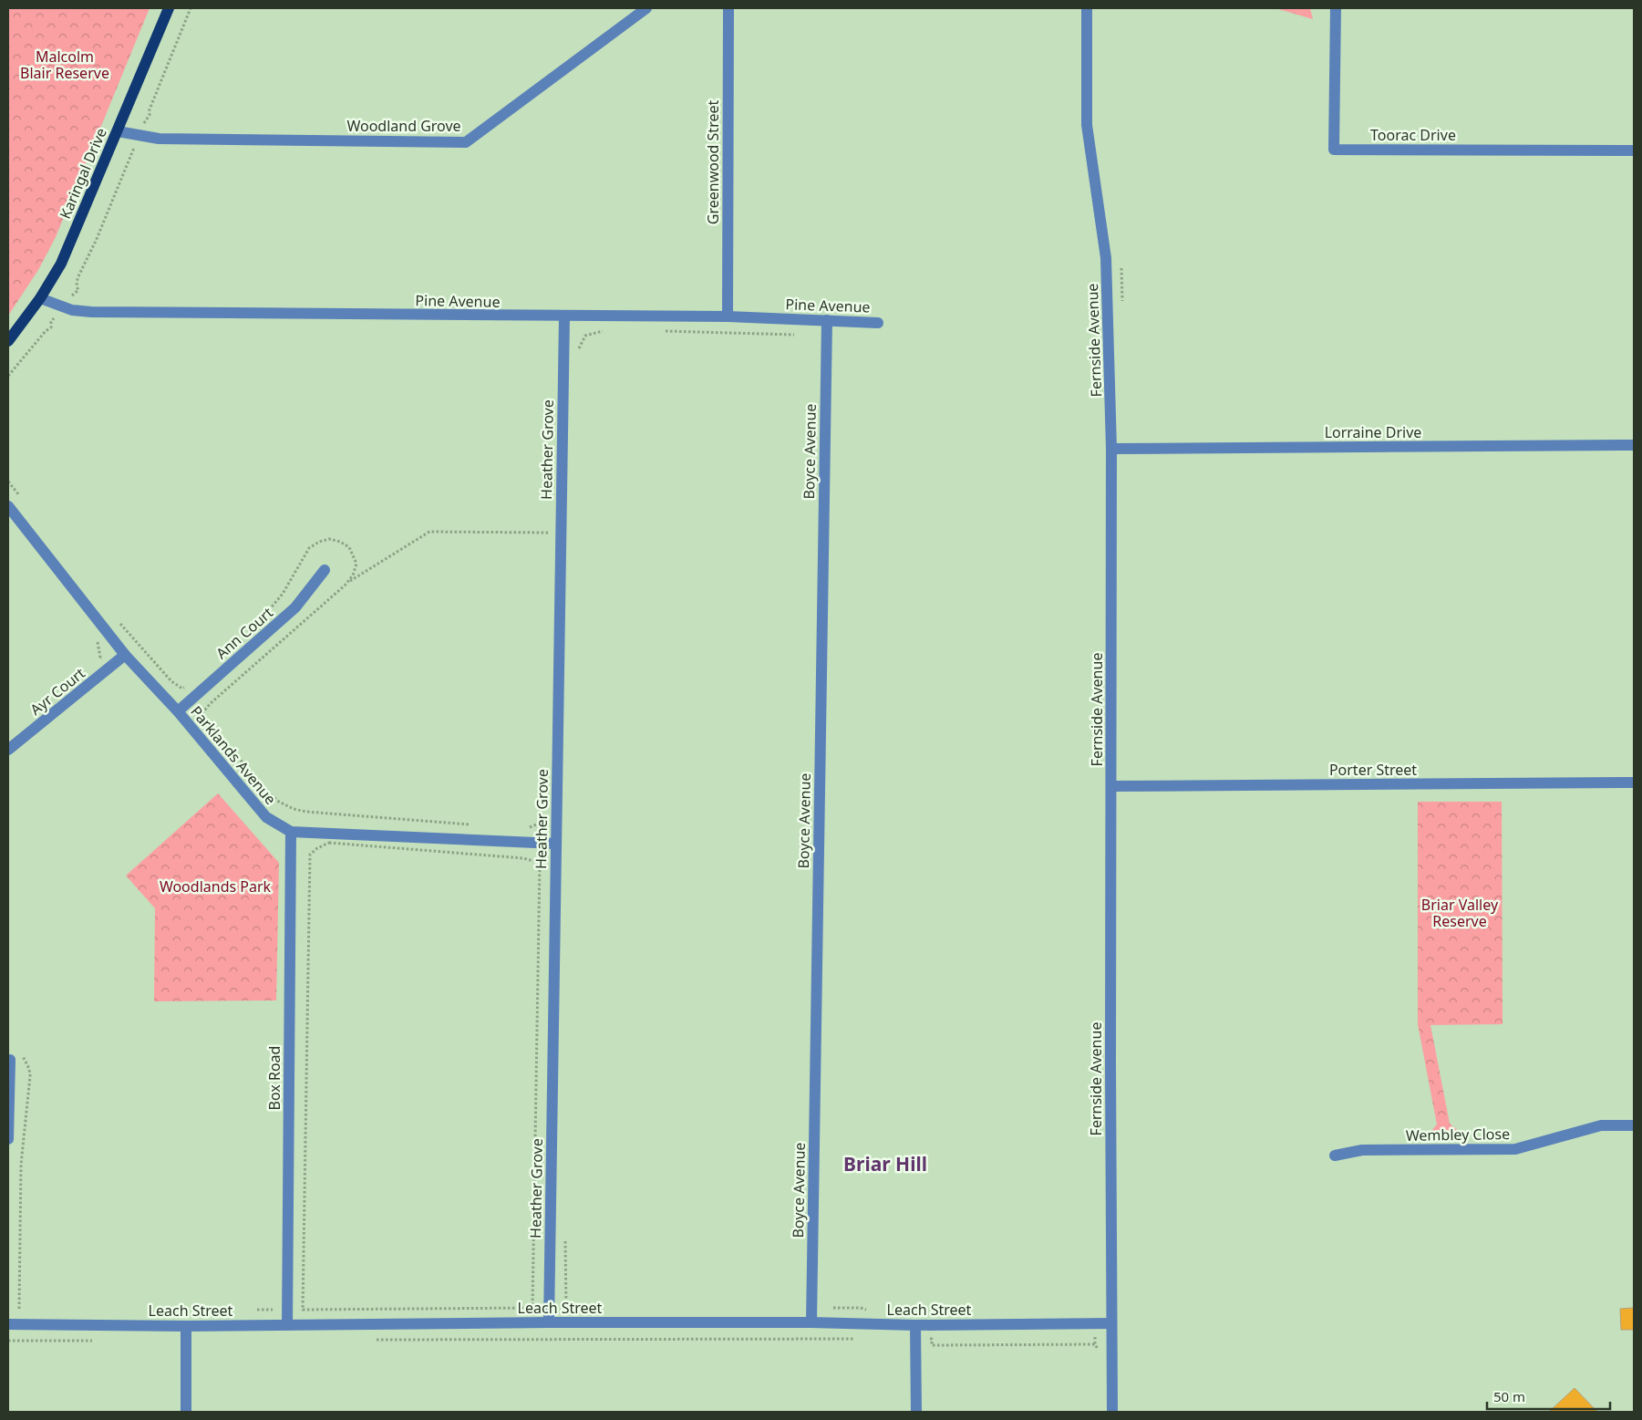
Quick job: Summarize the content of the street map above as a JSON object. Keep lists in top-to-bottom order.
{
  "streets": {
    "main road": ["Karingal Drive"],
    "street": [
      "Woodland Grove",
      "Toorac Drive",
      "Greenwood Street",
      "Pine Avenue",
      "Fernside Avenue",
      "Lorraine Drive",
      "Heather Grove",
      "Boyce Avenue",
      "Ann Court",
      "Ayr Court",
      "Parklands Avenue",
      "Porter Street",
      "Box Road",
      "Wembley Close",
      "Leach Street"
    ]
  },
  "crossings": [
    ["Woodland Grove", "Karingal Drive"],
    ["Greenwood Street", "Pine Avenue"],
    ["Karingal Drive", "Pine Avenue"],
    ["Pine Avenue", "Heather Grove"],
    ["Pine Avenue", "Boyce Avenue"],
    ["Fernside Avenue", "Lorraine Drive"],
    ["Fernside Avenue", "Porter Street"],
    ["Fernside Avenue", "Leach Street"],
    ["Heather Grove", "Parklands Avenue"],
    ["Heather Grove", "Leach Street"],
    ["Boyce Avenue", "Leach Street"],
    ["Ann Court", "Parklands Avenue"],
    ["Ayr Court", "Parklands Avenue"],
    ["Parklands Avenue", "Box Road"],
    ["Box Road", "Leach Street"]
  ],
  "districts": ["Briar Hill"],
  "parks": ["Malcolm Blair Reserve", "Woodlands Park", "Briar Valley Reserve"],
  "scale_bar": "50 m"
}
